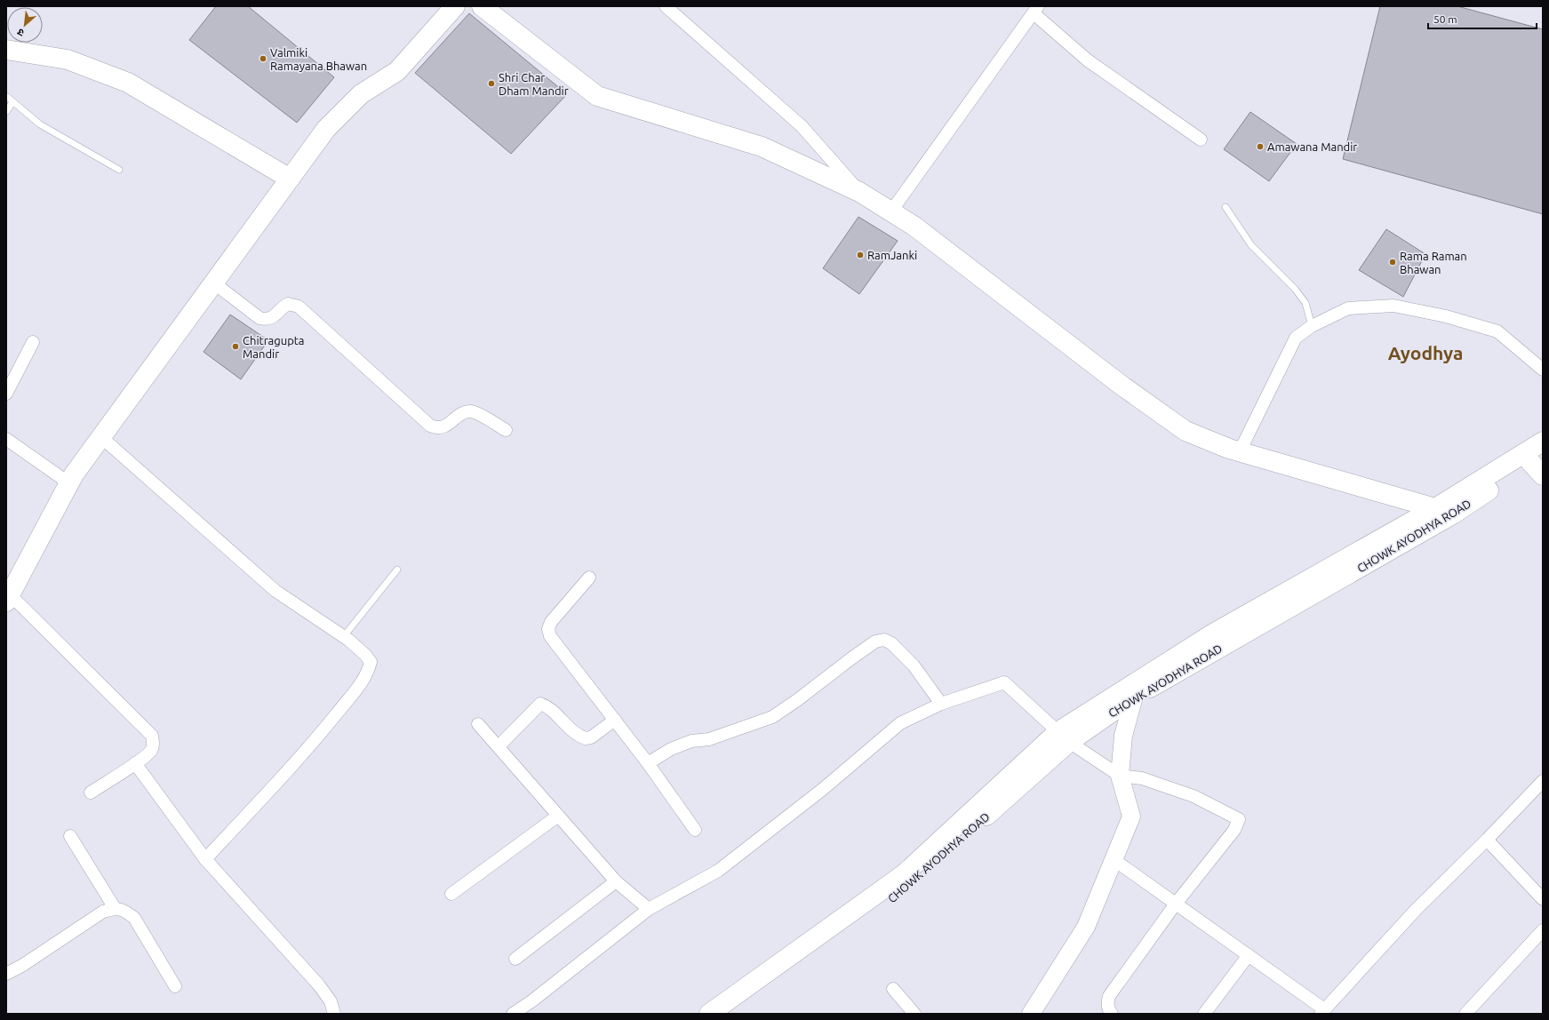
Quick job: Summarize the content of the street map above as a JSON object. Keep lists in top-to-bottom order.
{
  "streets": {
    "main road": ["CHOWK AYODHYA ROAD"]
  },
  "districts": ["Ayodhya"],
  "places": [
    "Valmiki Ramayana Bhawan",
    "Shri Char Dham Mandir",
    "Amawana Mandir",
    "RamJanki",
    "Rama Raman Bhawan",
    "Chitragupta Mandir"
  ],
  "scale_bar": "50 m",
  "north": "bottom left"
}
